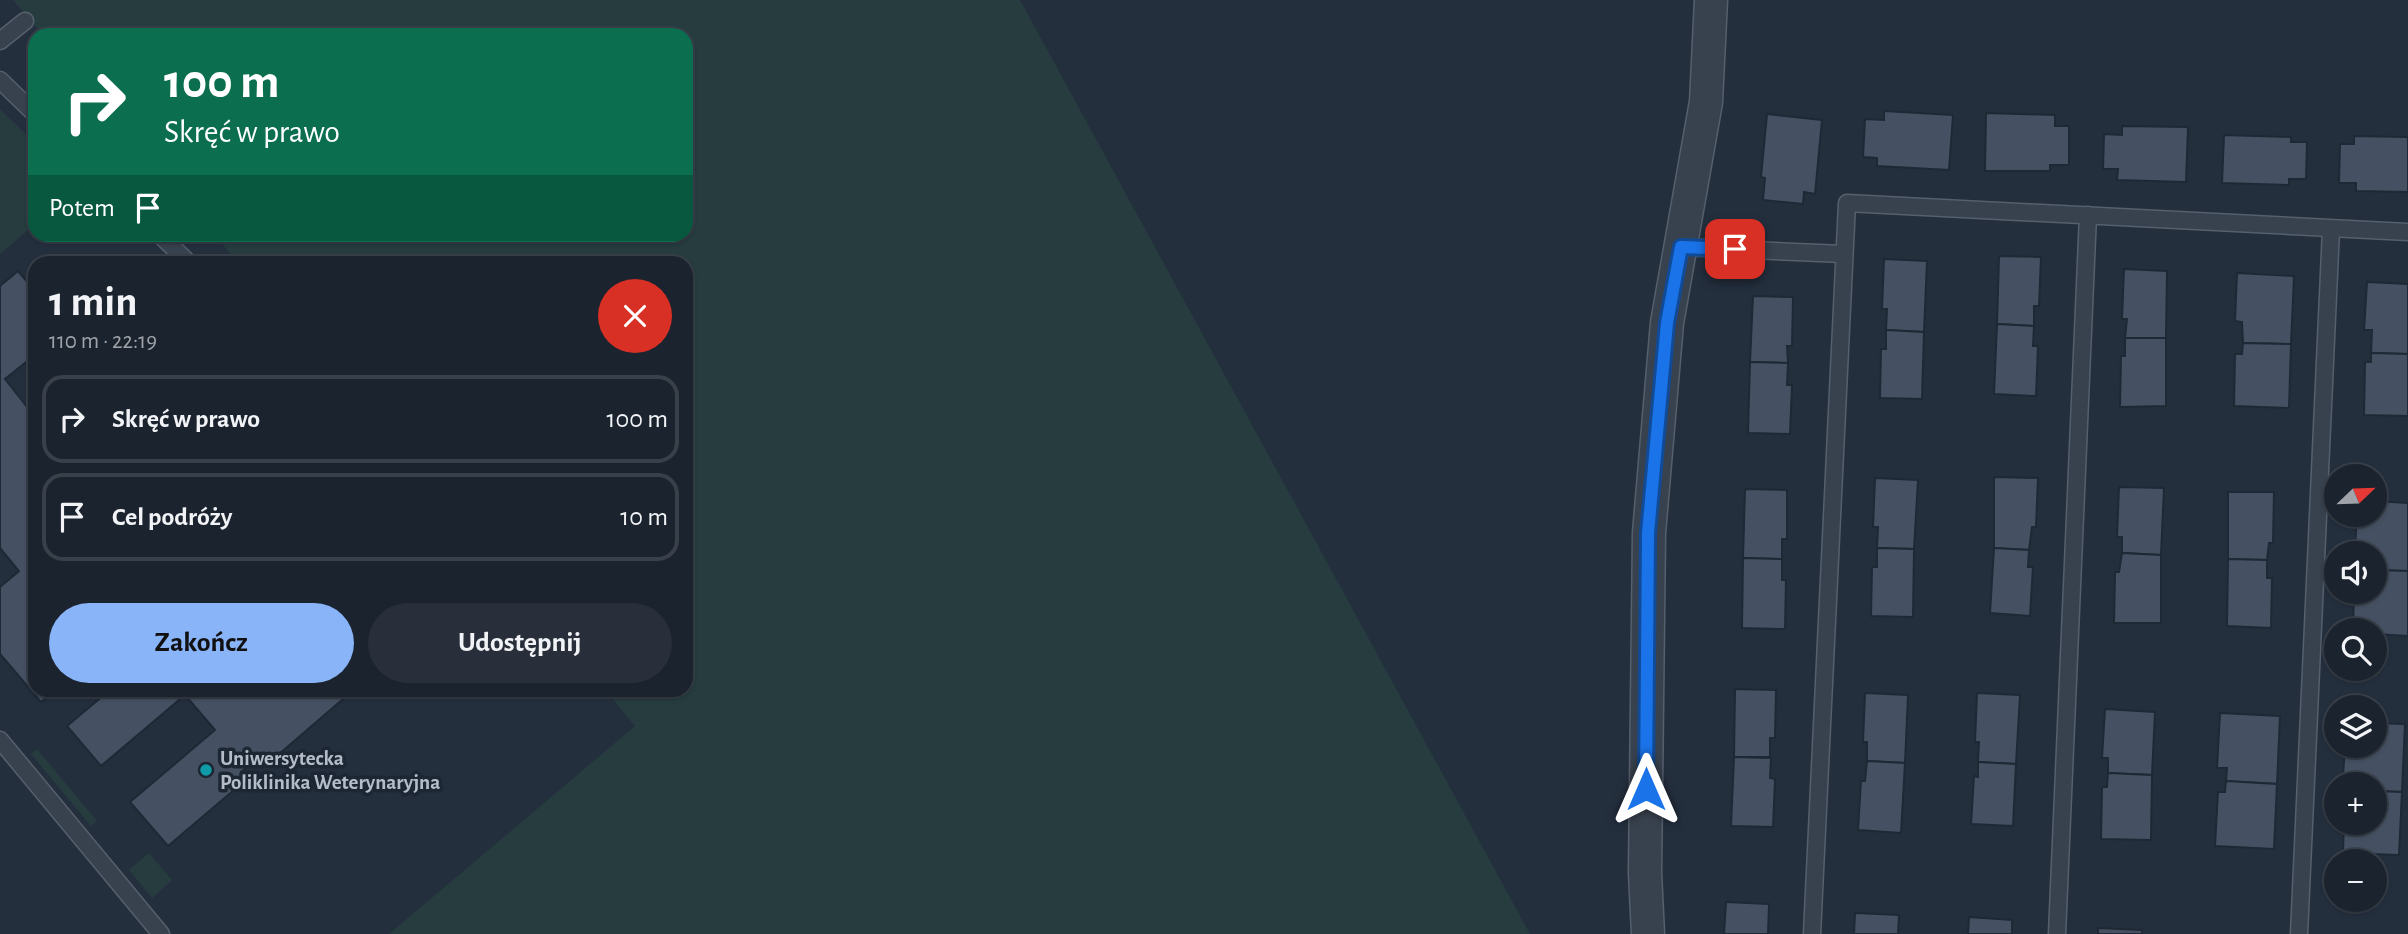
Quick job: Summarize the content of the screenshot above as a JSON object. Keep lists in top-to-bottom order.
{
  "places": ["Uniwersytecka Poliklinika Weterynaryjna"],
  "north": "top right",
  "page": {
    "turn": ["100 m", "Skręć w prawo"],
    "then": "Potem",
    "heading": ["1 min", "110 m · 22:19"],
    "list": [
      {
        "name": "Skręć w prawo",
        "value": "100 m"
      },
      {
        "name": "Cel podróży",
        "value": "10 m"
      }
    ],
    "map_buttons": ["+", "−"],
    "buttons": ["Zakończ", "Udostępnij"]
  }
}
